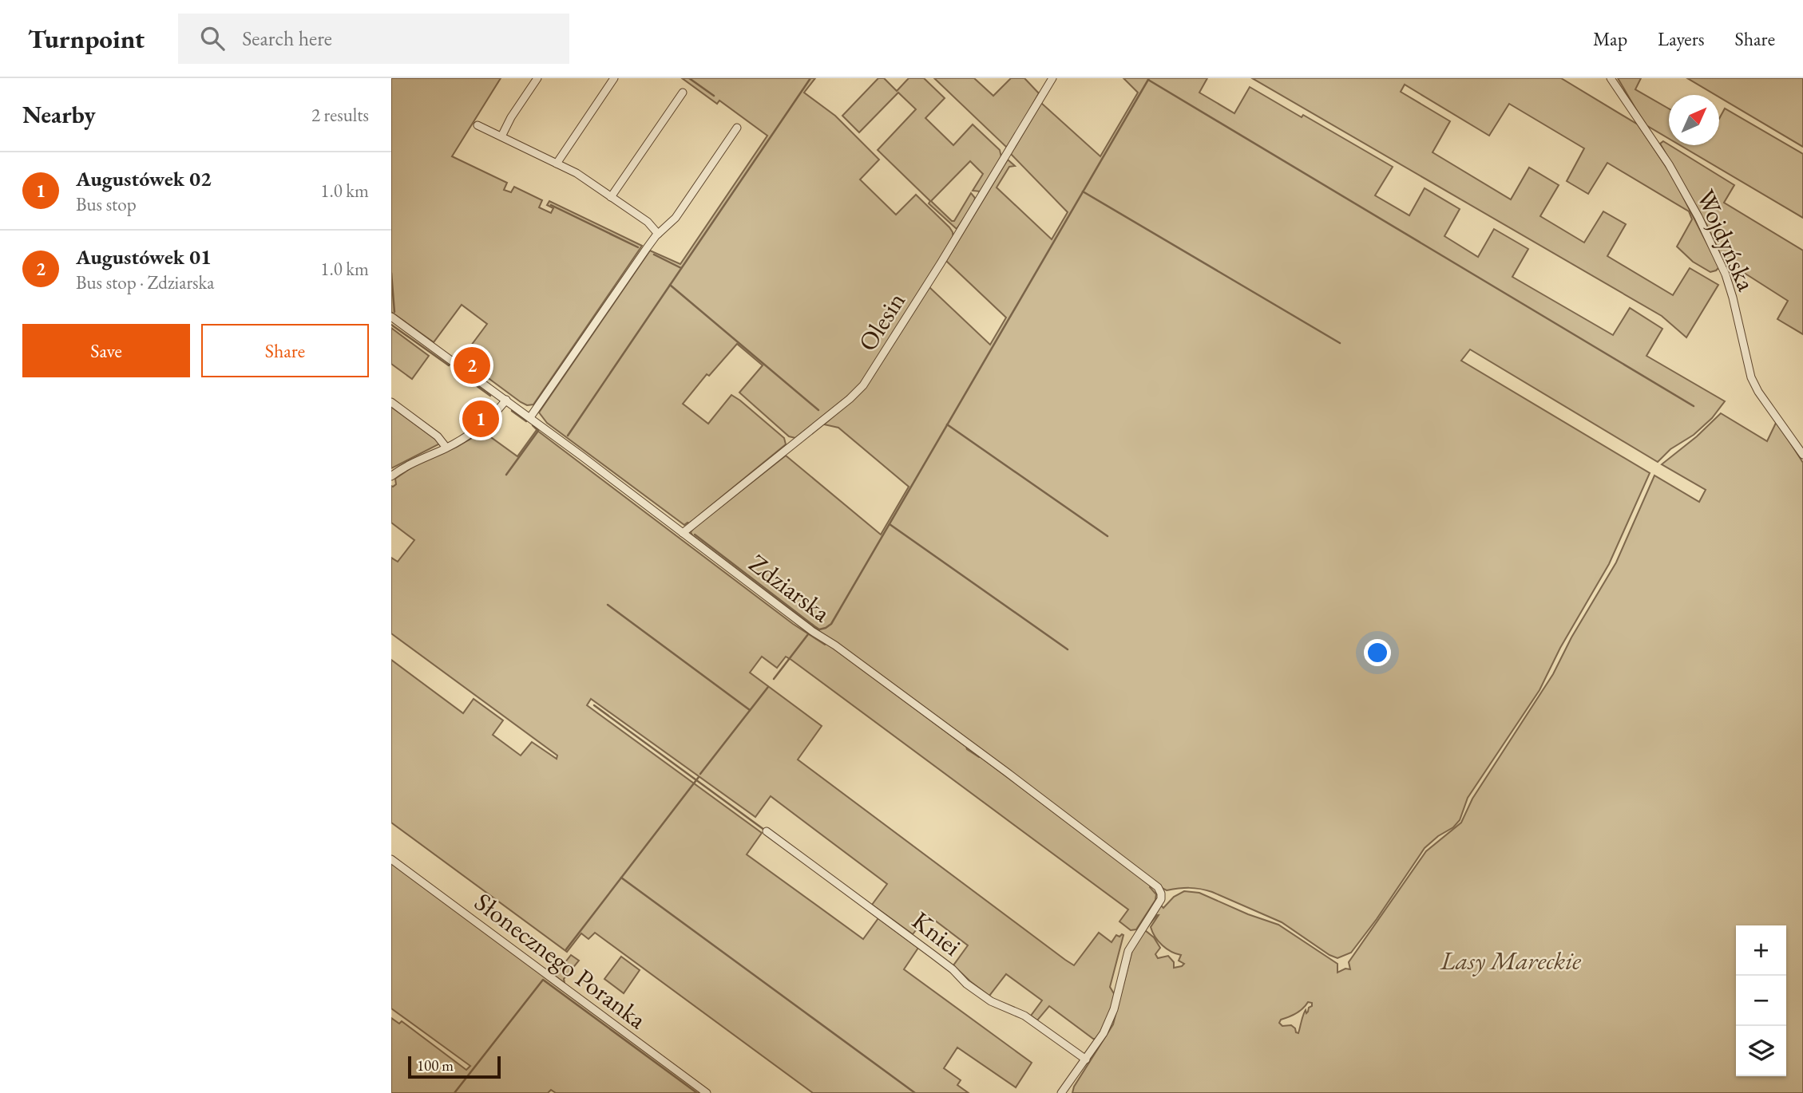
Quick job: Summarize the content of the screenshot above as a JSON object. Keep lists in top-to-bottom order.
{
  "streets": {
    "street": [
      "Wojdyńska",
      "Olesin",
      "Zdziarska",
      "Kniei",
      "Słonecznego Poranka"
    ]
  },
  "crossings": [
    ["Olesin", "Zdziarska"],
    ["Zdziarska", "Kniei"]
  ],
  "parks": ["Lasy Mareckie"],
  "scale_bar": "100 m",
  "north": "top right",
  "page": {
    "header": "Turnpoint",
    "search": "Search here",
    "nav": ["Map", "Layers", "Share"],
    "heading": ["Nearby", "2 results"],
    "list": [
      {
        "mark": "1",
        "name": "Augustówek 02",
        "note": "Bus stop",
        "value": "1.0 km"
      },
      {
        "mark": "2",
        "name": "Augustówek 01",
        "note": "Bus stop · Zdziarska",
        "value": "1.0 km"
      }
    ],
    "buttons": ["Save", "Share"],
    "pins": ["2", "1"],
    "map_buttons": ["+", "−"],
    "scale": "100 m"
  }
}
